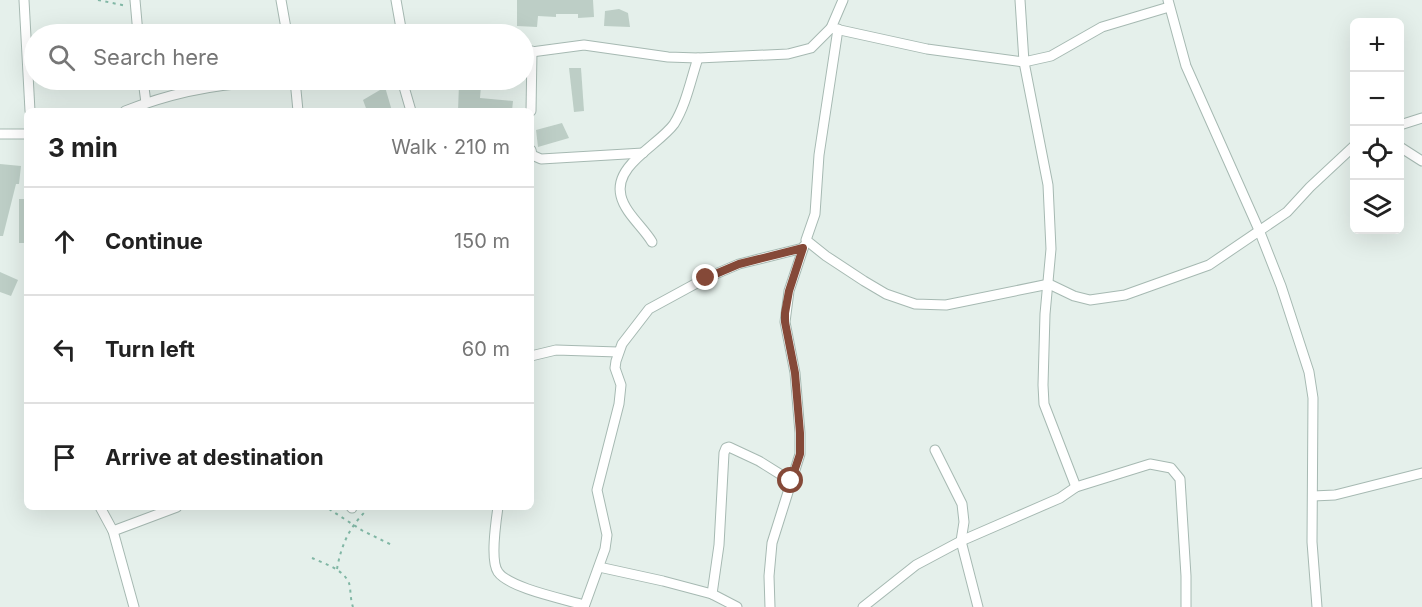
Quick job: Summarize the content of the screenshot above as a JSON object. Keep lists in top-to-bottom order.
{
  "page": {
    "map_buttons": ["+", "−"],
    "search": "Search here",
    "heading": ["3 min", "Walk · 210 m"],
    "list": [
      ["Continue", "150 m"],
      ["Turn left", "60 m"],
      "Arrive at destination"
    ]
  }
}
